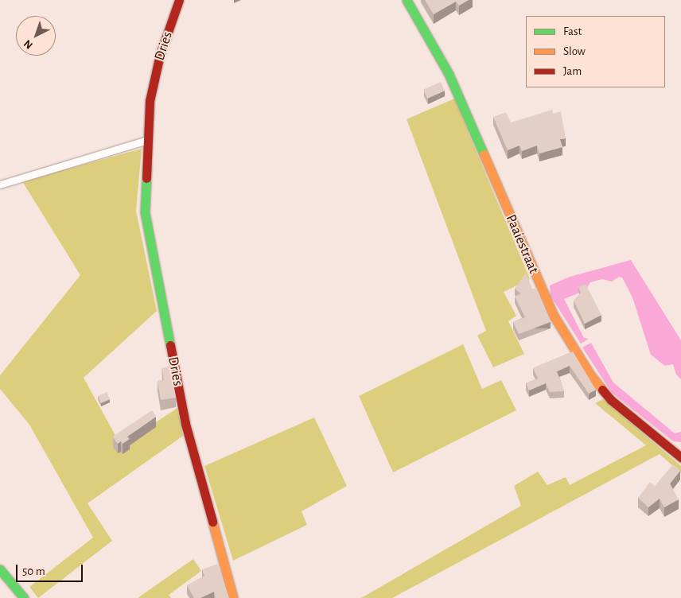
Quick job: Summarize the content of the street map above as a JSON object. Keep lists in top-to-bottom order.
{
  "streets": {
    "street": ["Dries", "Paaiestraat"]
  },
  "legend": ["Fast", "Slow", "Jam"],
  "scale_bar": "50 m",
  "north": "bottom left"
}
